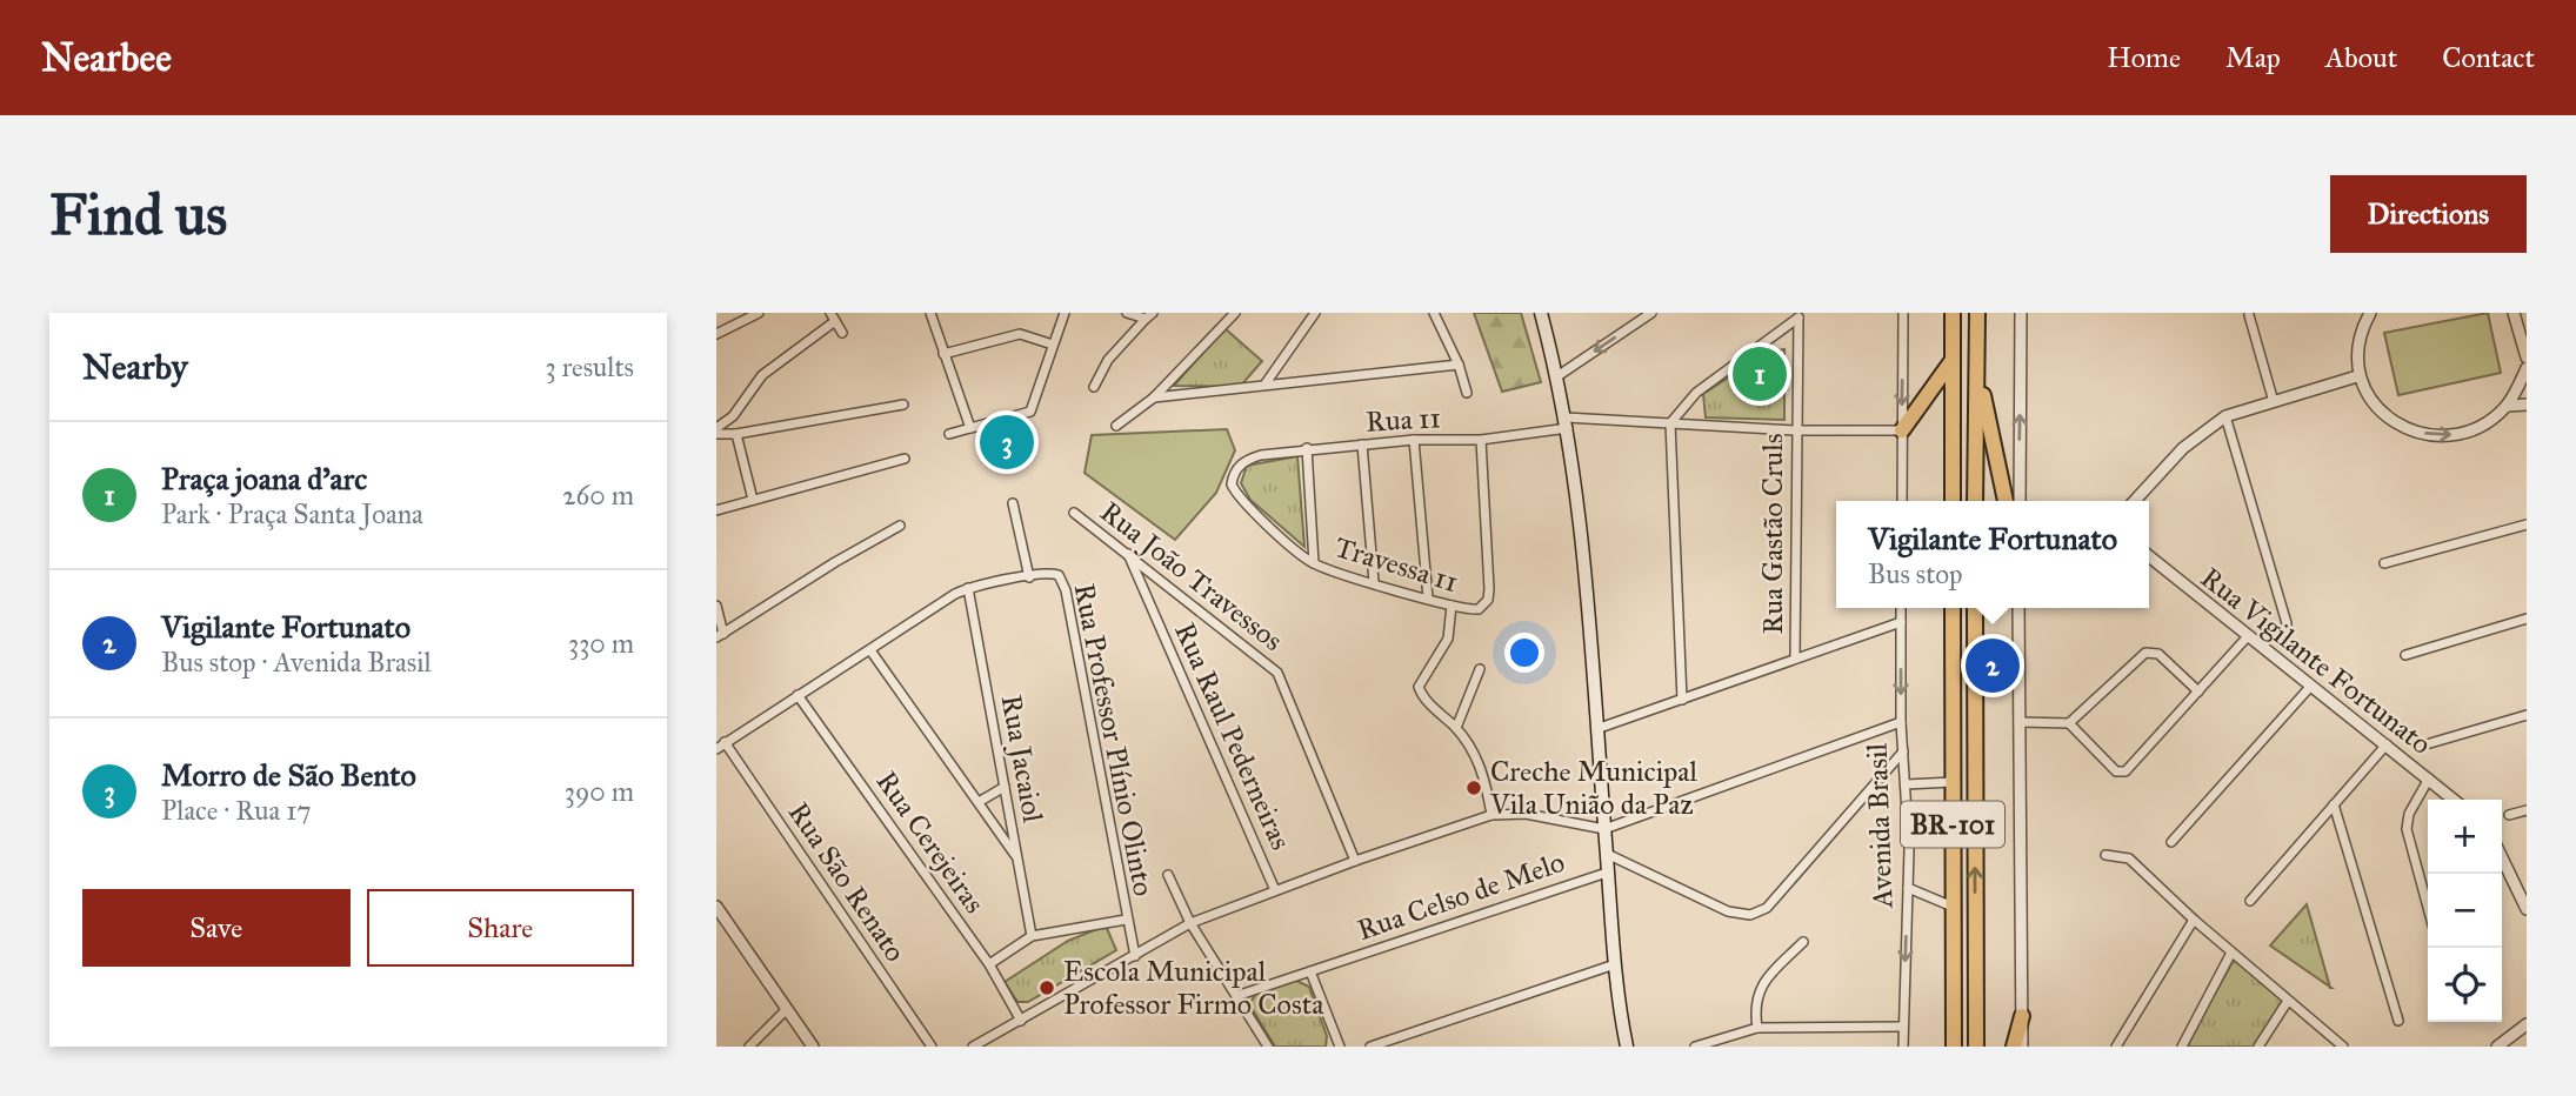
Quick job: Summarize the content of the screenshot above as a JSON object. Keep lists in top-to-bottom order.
{
  "streets": {
    "highway": ["BR-101"],
    "street": [
      "Rua 11",
      "Rua Gastão Cruls",
      "Travessa 11",
      "Rua João Travessos",
      "Rua Vigilante Fortunato",
      "Rua Raul Pederneiras",
      "Rua Professor Plínio Olinto",
      "Rua Jacaiol",
      "Avenida Brasil",
      "Rua Cerejeiras",
      "Rua São Renato",
      "Rua Celso de Melo"
    ]
  },
  "crossings": [
    ["Rua 11", "Rua Gastão Cruls"],
    ["Rua 11", "Travessa 11"],
    ["Rua João Travessos", "Rua Raul Pederneiras"],
    ["Rua Professor Plínio Olinto", "Rua Jacaiol"],
    ["Rua Professor Plínio Olinto", "Rua Cerejeiras"],
    ["Rua Professor Plínio Olinto", "Rua São Renato"]
  ],
  "one_way": ["Avenida Brasil"],
  "places": ["Creche Municipal Vila União da Paz", "Escola Municipal Professor Firmo Costa"],
  "page": {
    "header": "Nearbee",
    "nav": [
      "Home",
      "Map",
      "About",
      "Contact"
    ],
    "buttons": [
      "Directions",
      ["Save", "Share"]
    ],
    "title": "Find us",
    "heading": ["Nearby", "3 results"],
    "pins": ["1", "3", "2"],
    "list": [
      {
        "mark": "1",
        "name": "Praça joana d'arc",
        "note": "Park · Praça Santa Joana",
        "value": "260 m"
      },
      {
        "mark": "2",
        "name": "Vigilante Fortunato",
        "note": "Bus stop · Avenida Brasil",
        "value": "330 m"
      },
      {
        "mark": "3",
        "name": "Morro de São Bento",
        "note": "Place · Rua 17",
        "value": "390 m"
      }
    ],
    "popup": ["Vigilante Fortunato", "Bus stop"],
    "map_buttons": ["+", "−"]
  }
}
